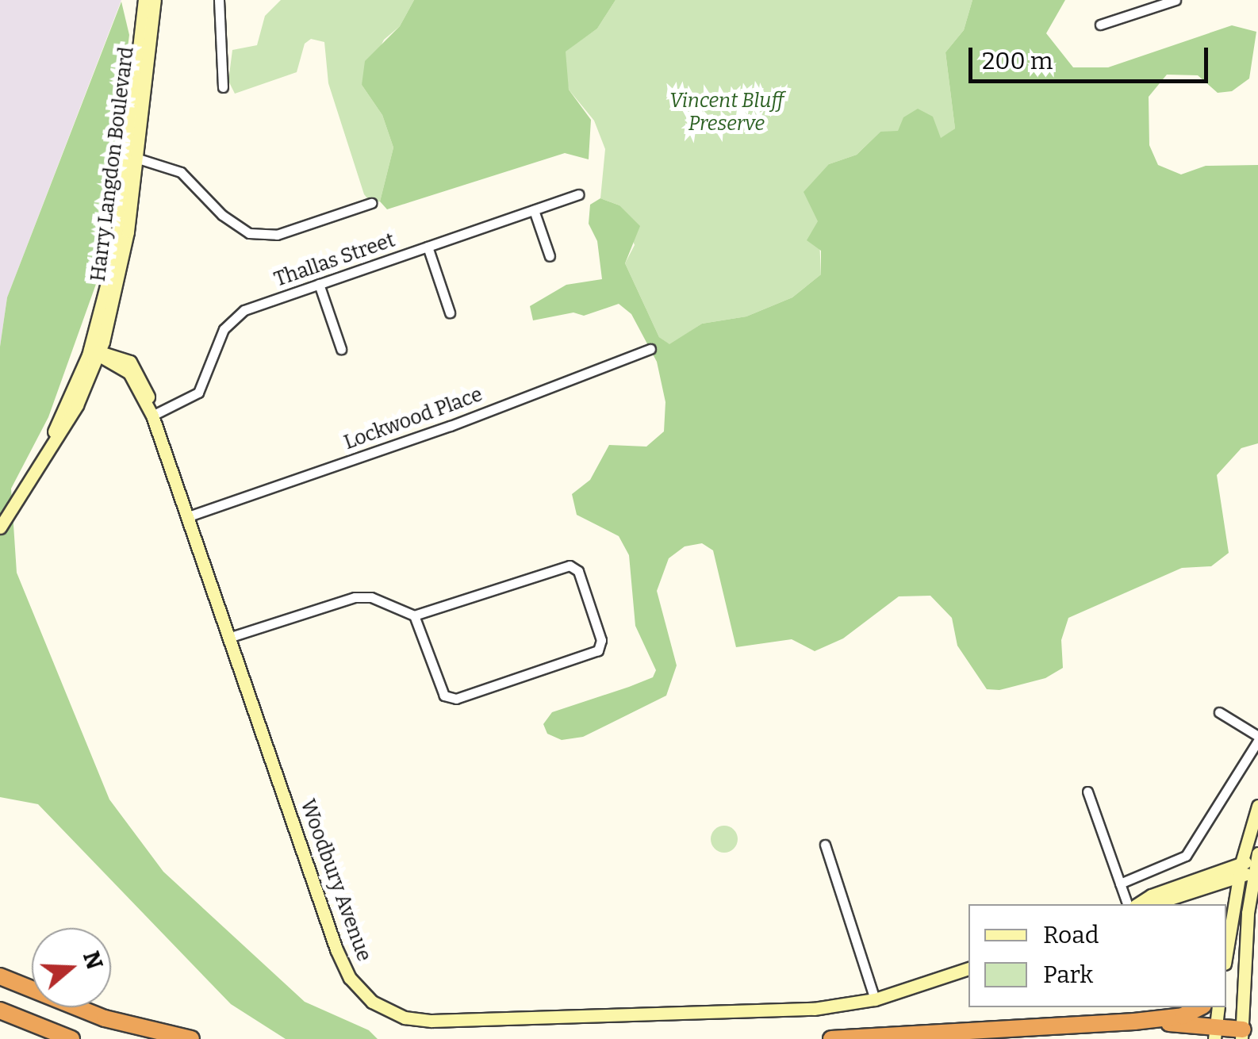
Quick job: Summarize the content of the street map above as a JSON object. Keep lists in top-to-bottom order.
{
  "streets": {
    "main road": ["Harry Langdon Boulevard", "Woodbury Avenue"],
    "street": ["Thallas Street", "Lockwood Place"]
  },
  "crossings": [
    ["Thallas Street", "Woodbury Avenue"],
    ["Lockwood Place", "Woodbury Avenue"]
  ],
  "parks": ["Vincent Bluff Preserve"],
  "legend": ["Road", "Park"],
  "scale_bar": "200 m",
  "north": "right"
}
